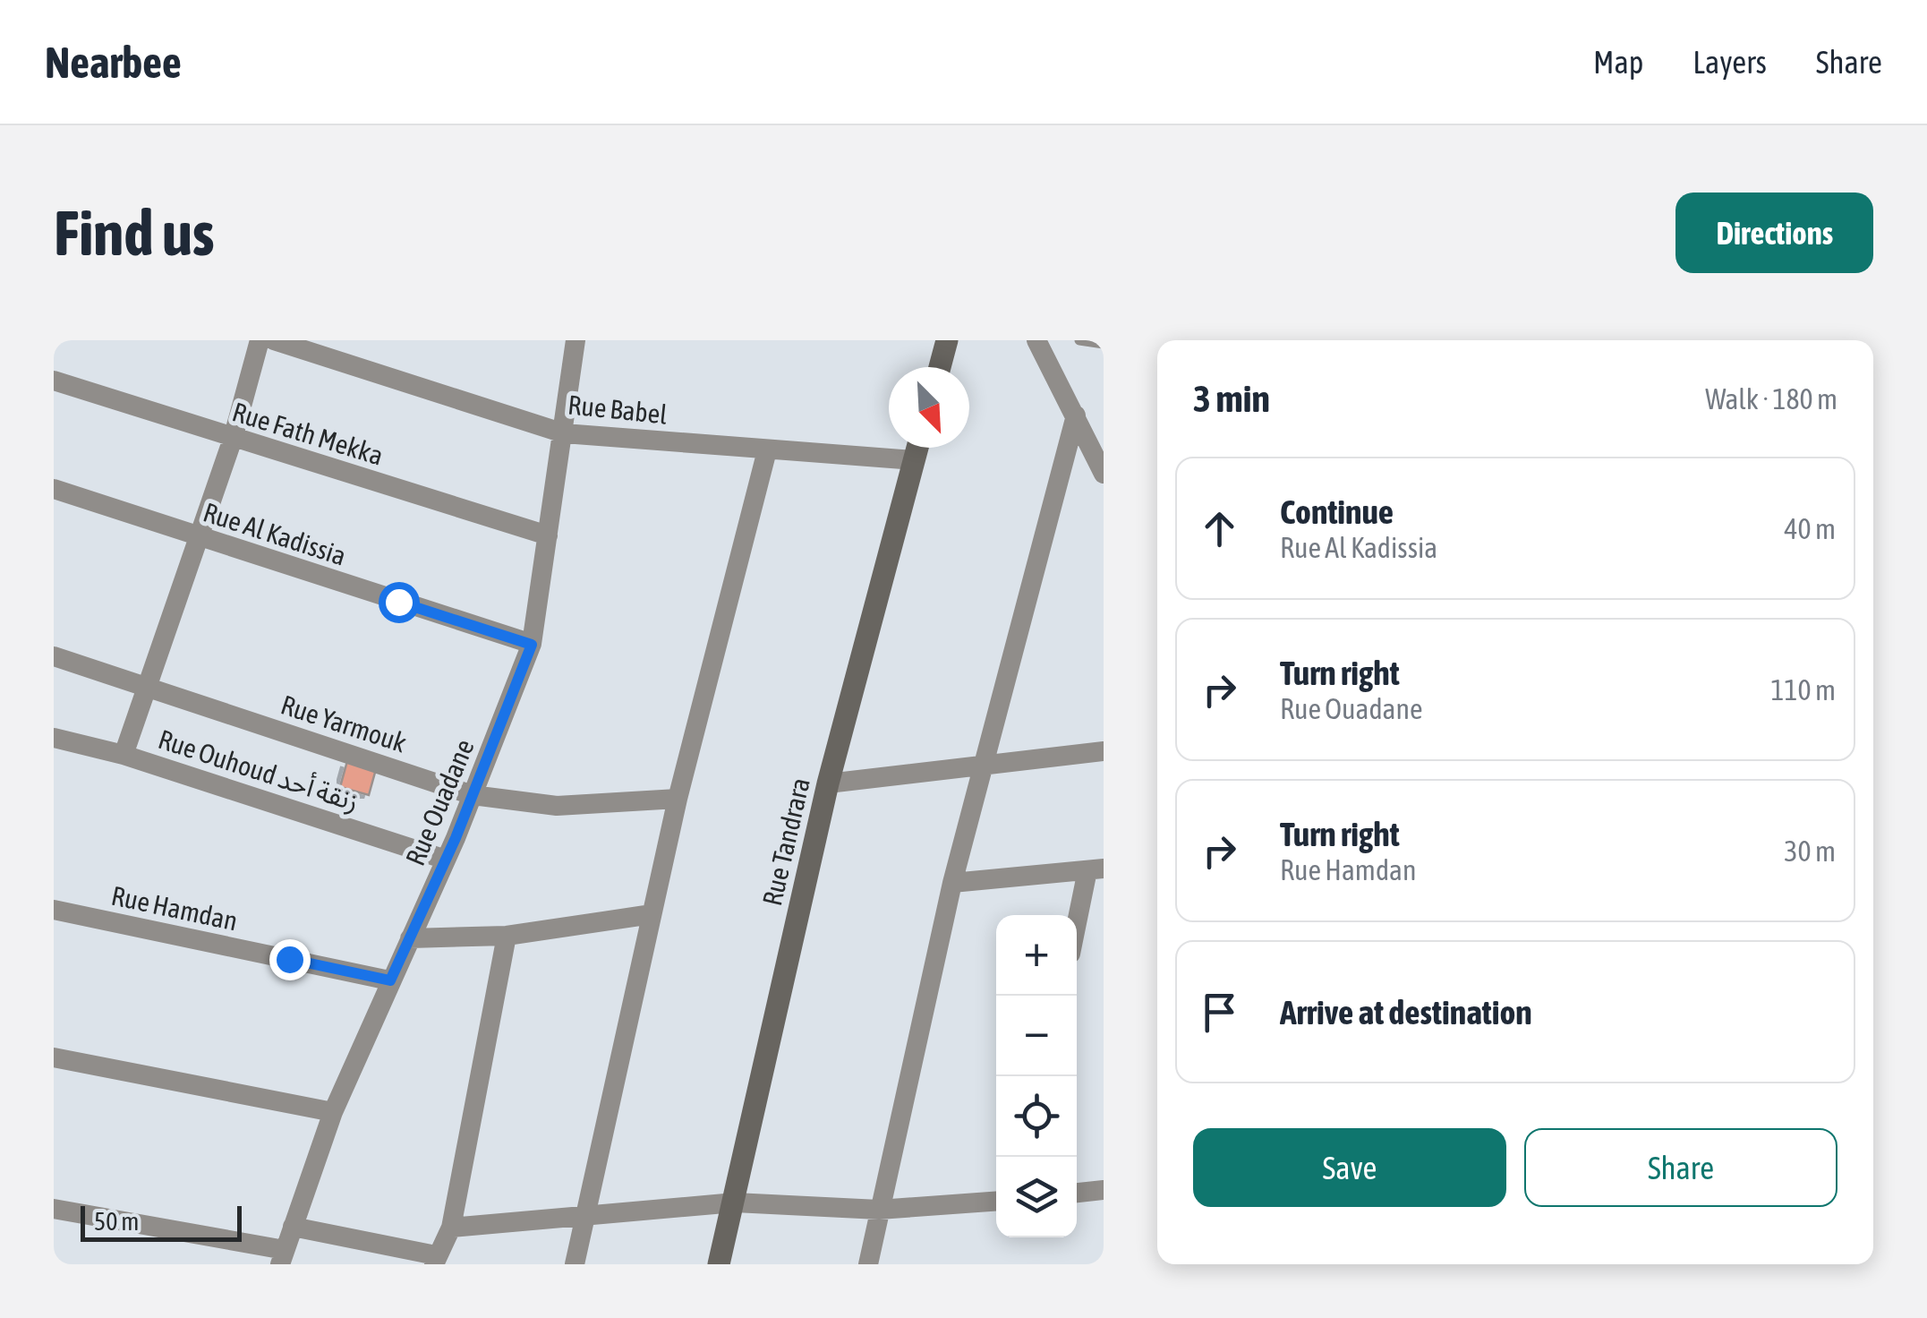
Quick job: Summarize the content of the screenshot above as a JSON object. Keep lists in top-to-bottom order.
{
  "streets": {
    "main road": ["Rue Tandrara"],
    "street": [
      "Rue Babel",
      "Rue Fath Mekka",
      "Rue Al Kadissia",
      "Rue Yarmouk",
      "Rue Ouhoud زنقة أحد",
      "Rue Ouadane",
      "Rue Hamdan"
    ]
  },
  "crossings": [
    ["Rue Babel", "Rue Ouadane"],
    ["Rue Babel", "Rue Tandrara"],
    ["Rue Fath Mekka", "Rue Ouadane"],
    ["Rue Al Kadissia", "Rue Ouadane"],
    ["Rue Yarmouk", "Rue Ouadane"],
    ["Rue Ouhoud زنقة أحد", "Rue Ouadane"],
    ["Rue Ouadane", "Rue Hamdan"]
  ],
  "scale_bar": "50 m",
  "north": "bottom right",
  "page": {
    "header": "Nearbee",
    "nav": ["Map", "Layers", "Share"],
    "buttons": [
      "Directions",
      ["Save", "Share"]
    ],
    "title": "Find us",
    "heading": ["3 min", "Walk · 180 m"],
    "list": [
      ["Continue", "Rue Al Kadissia", "40 m"],
      ["Turn right", "Rue Ouadane", "110 m"],
      ["Turn right", "Rue Hamdan", "30 m"],
      "Arrive at destination"
    ],
    "map_buttons": ["+", "−"],
    "scale": "50 m"
  }
}
